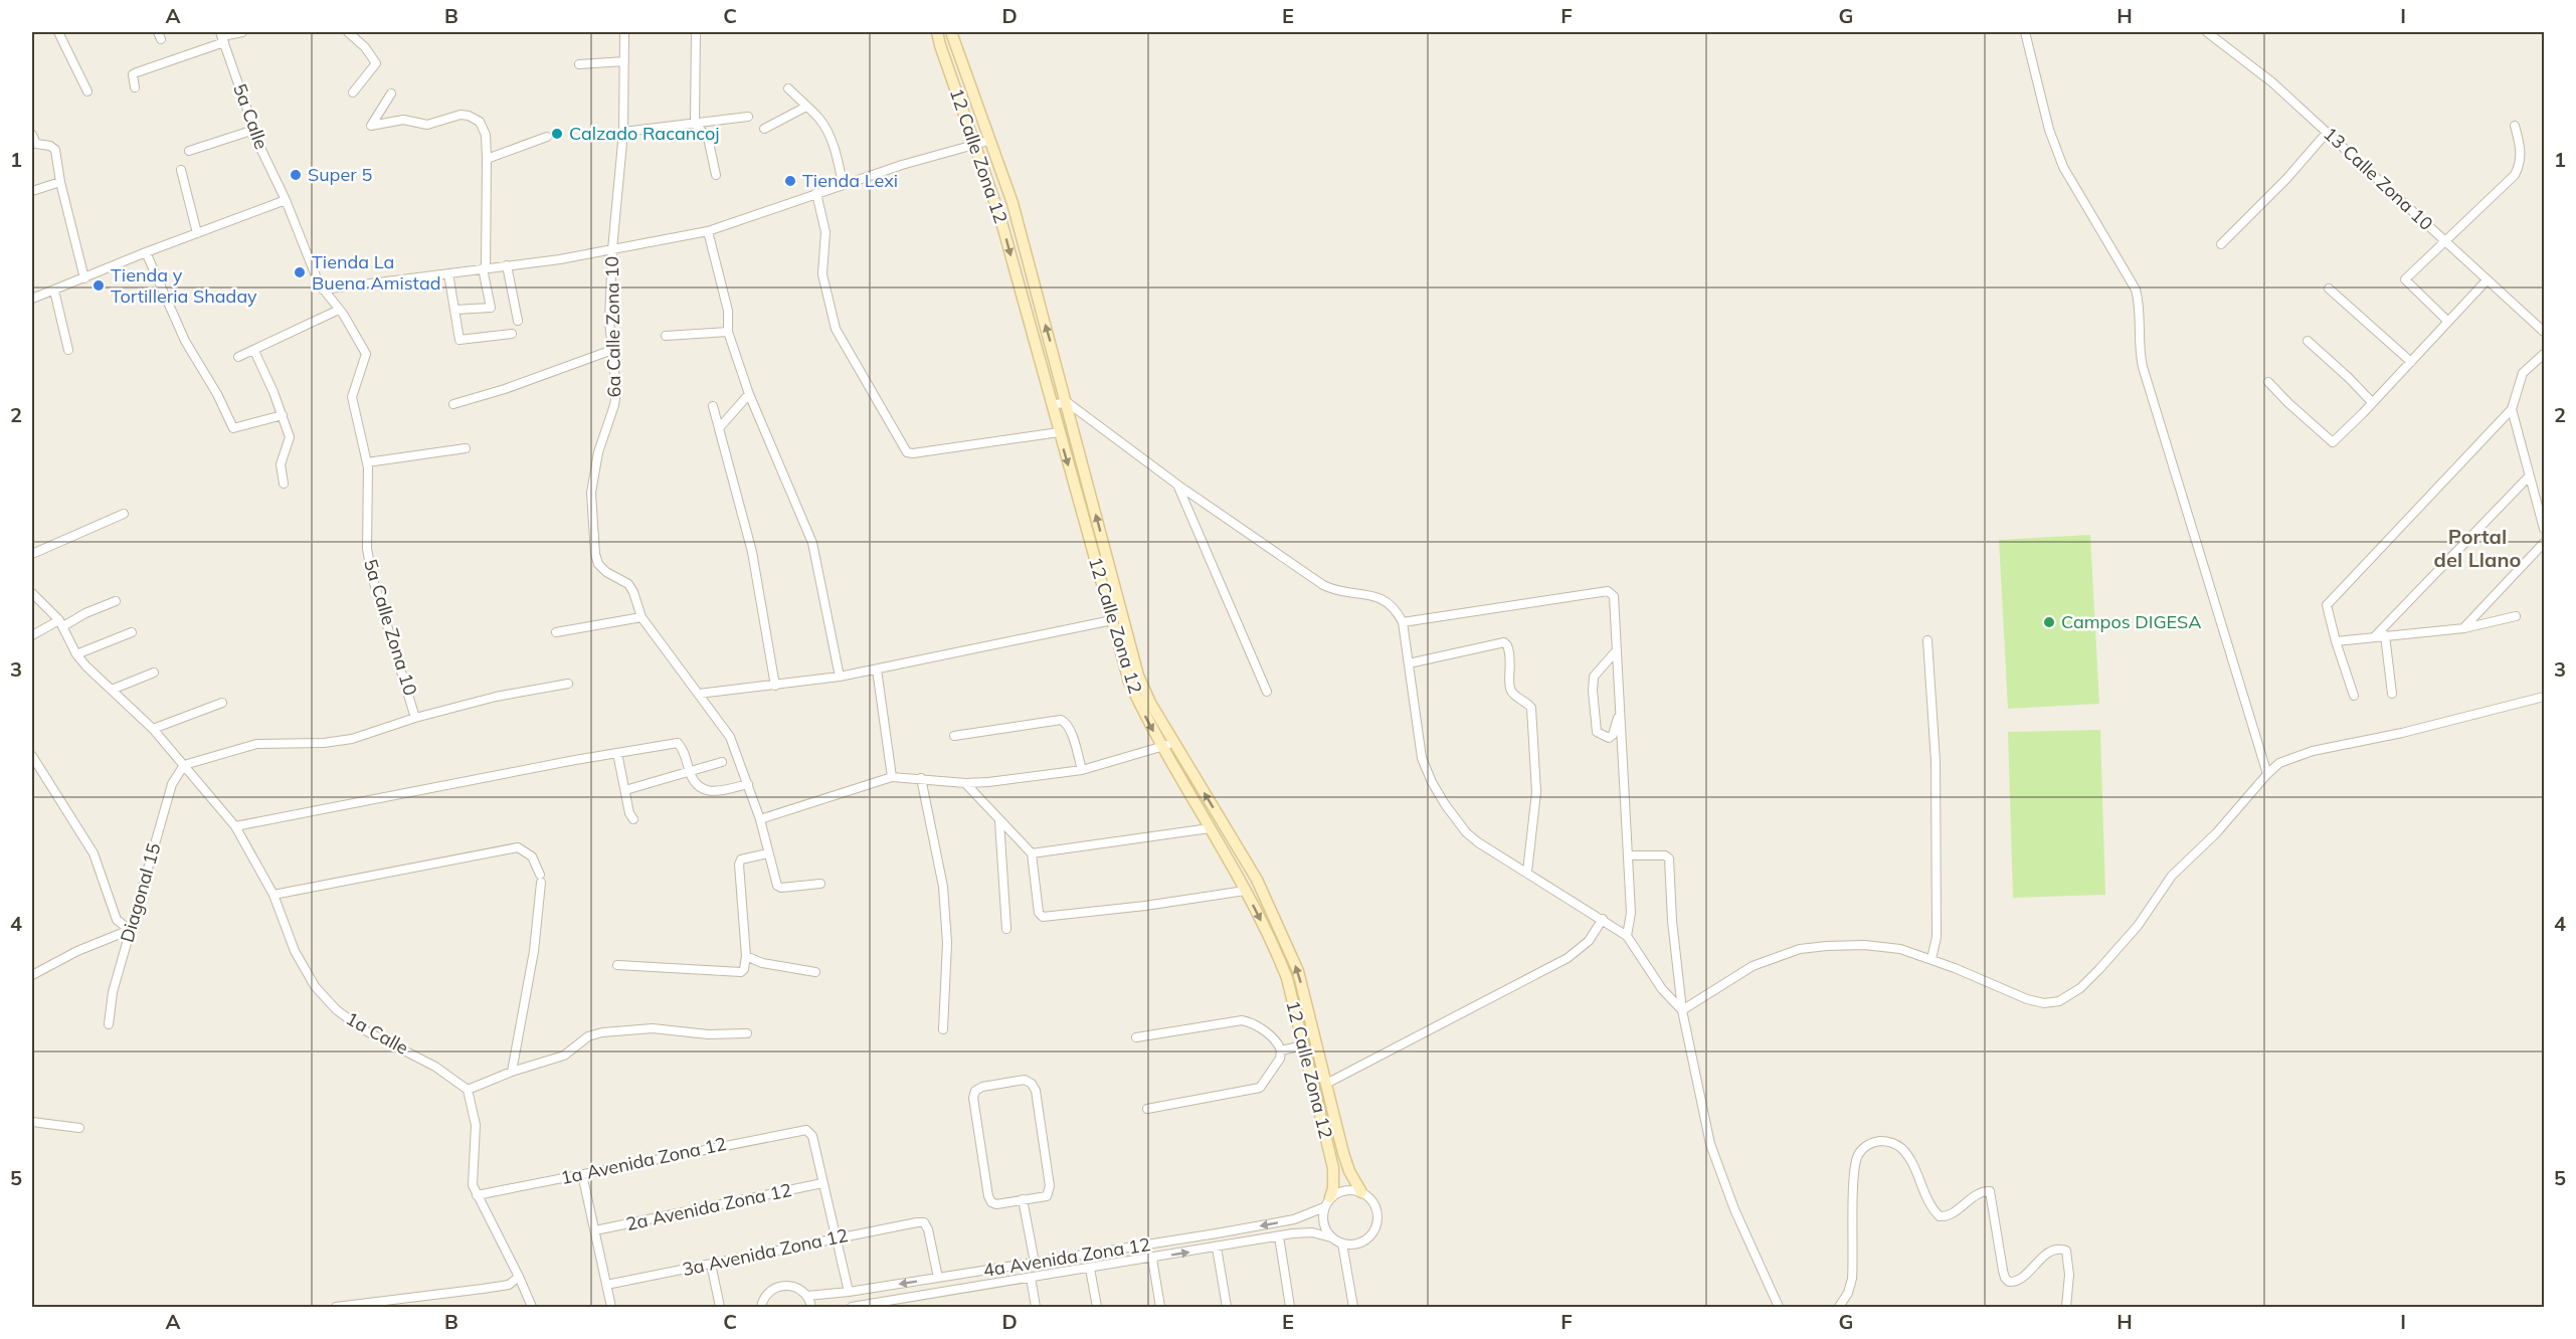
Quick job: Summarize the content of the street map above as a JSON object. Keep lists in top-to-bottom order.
{
  "streets": {
    "street": [
      "5a Calle",
      "12 Calle Zona 12",
      "13 Calle Zona 10",
      "6a Calle Zona 10",
      "5a Calle Zona 10",
      "Diagonal 15",
      "1a Calle",
      "1a Avenida Zona 12",
      "2a Avenida Zona 12",
      "3a Avenida Zona 12",
      "4a Avenida Zona 12"
    ]
  },
  "crossings": [
    ["5a Calle", "5a Calle Zona 10"],
    ["12 Calle Zona 12", "4a Avenida Zona 12"],
    ["Diagonal 15", "1a Calle"],
    ["1a Avenida Zona 12", "2a Avenida Zona 12"],
    ["3a Avenida Zona 12", "4a Avenida Zona 12"]
  ],
  "districts": ["Portal del Llano"],
  "places": [
    "Calzado Racancoj",
    "Super 5",
    "Tienda Lexi",
    "Tienda La Buena Amistad",
    "Tienda y Tortilleria Shaday",
    "Campos DIGESA"
  ],
  "grid": {
    "columns": [
      "A",
      "B",
      "C",
      "D",
      "E",
      "F",
      "G",
      "H",
      "I"
    ],
    "rows": [
      "1",
      "2",
      "3",
      "4",
      "5"
    ]
  }
}
